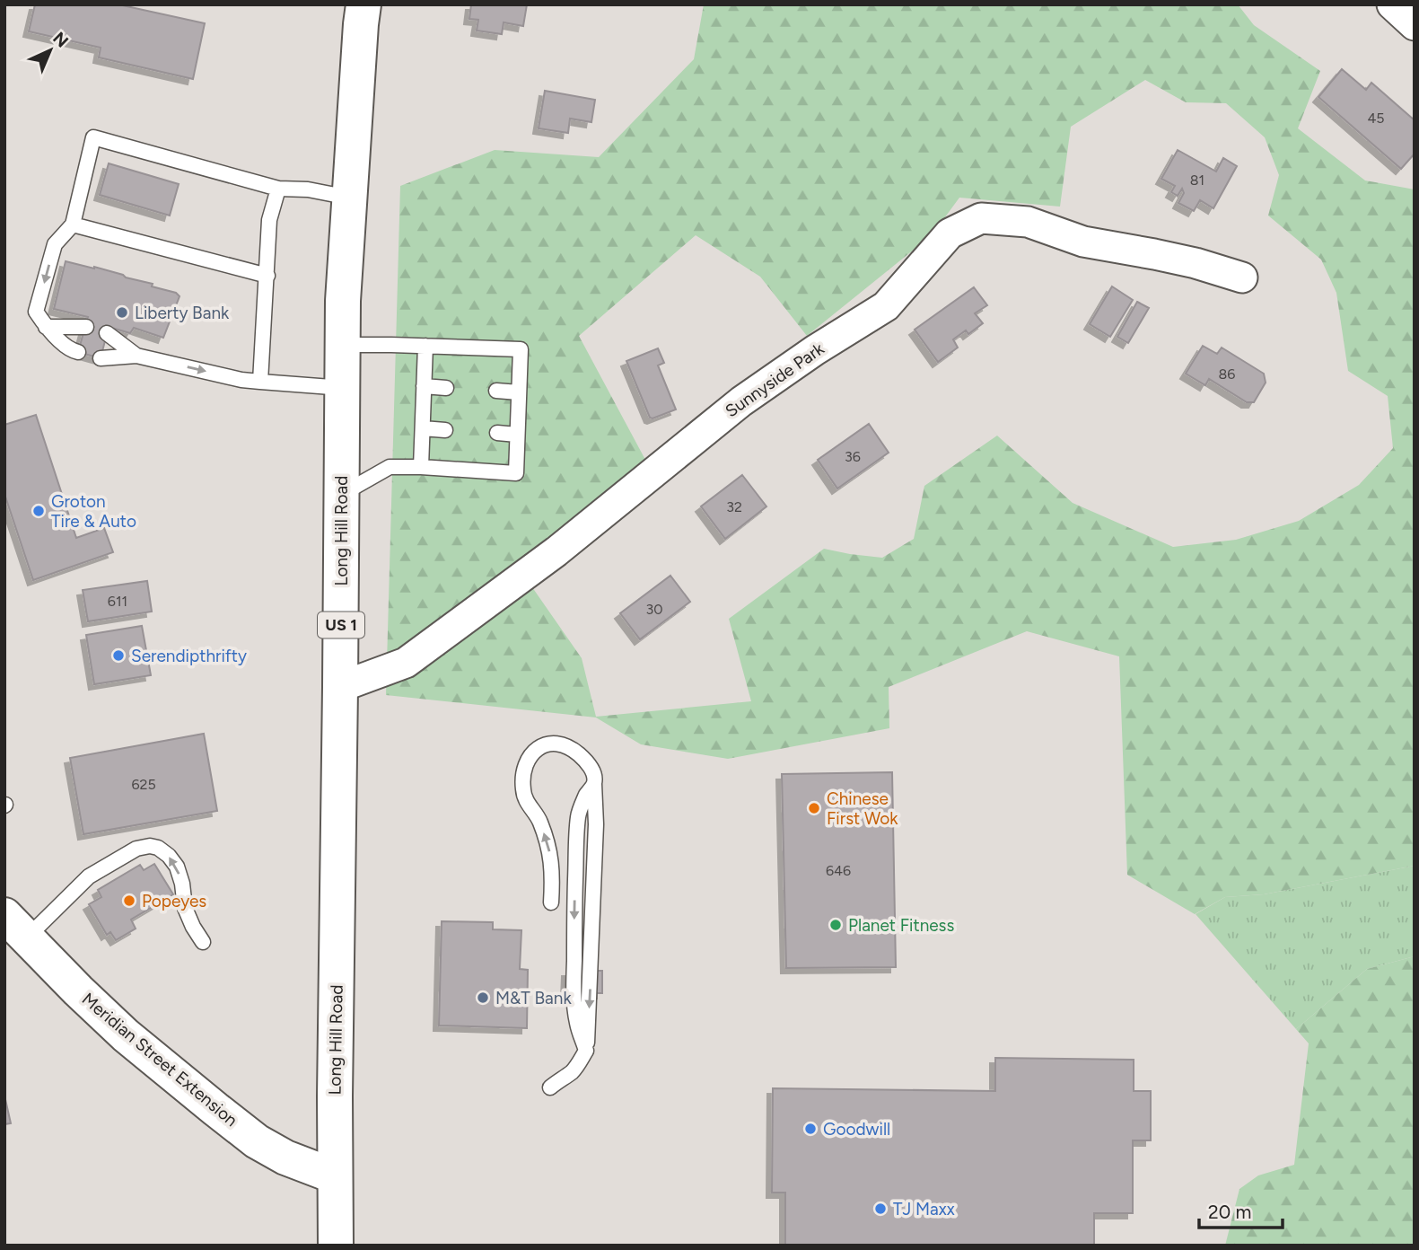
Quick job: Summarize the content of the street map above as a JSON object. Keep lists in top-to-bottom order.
{
  "streets": {
    "main road": ["Long Hill Road", "US 1", "Meridian Street Extension"],
    "street": ["Sunnyside Park"]
  },
  "crossings": [
    ["Sunnyside Park", "Long Hill Road"],
    ["Long Hill Road", "Meridian Street Extension"]
  ],
  "places": [
    "Liberty Bank",
    "Groton Tire & Auto",
    "Serendipthrifty",
    "Chinese First Wok",
    "Popeyes",
    "Planet Fitness",
    "M&T Bank",
    "Goodwill",
    "TJ Maxx"
  ],
  "house_numbers": [
    "45",
    "81",
    "86",
    "36",
    "32",
    "611",
    "30",
    "625",
    "646"
  ],
  "scale_bar": "20 m",
  "north": "top right"
}
